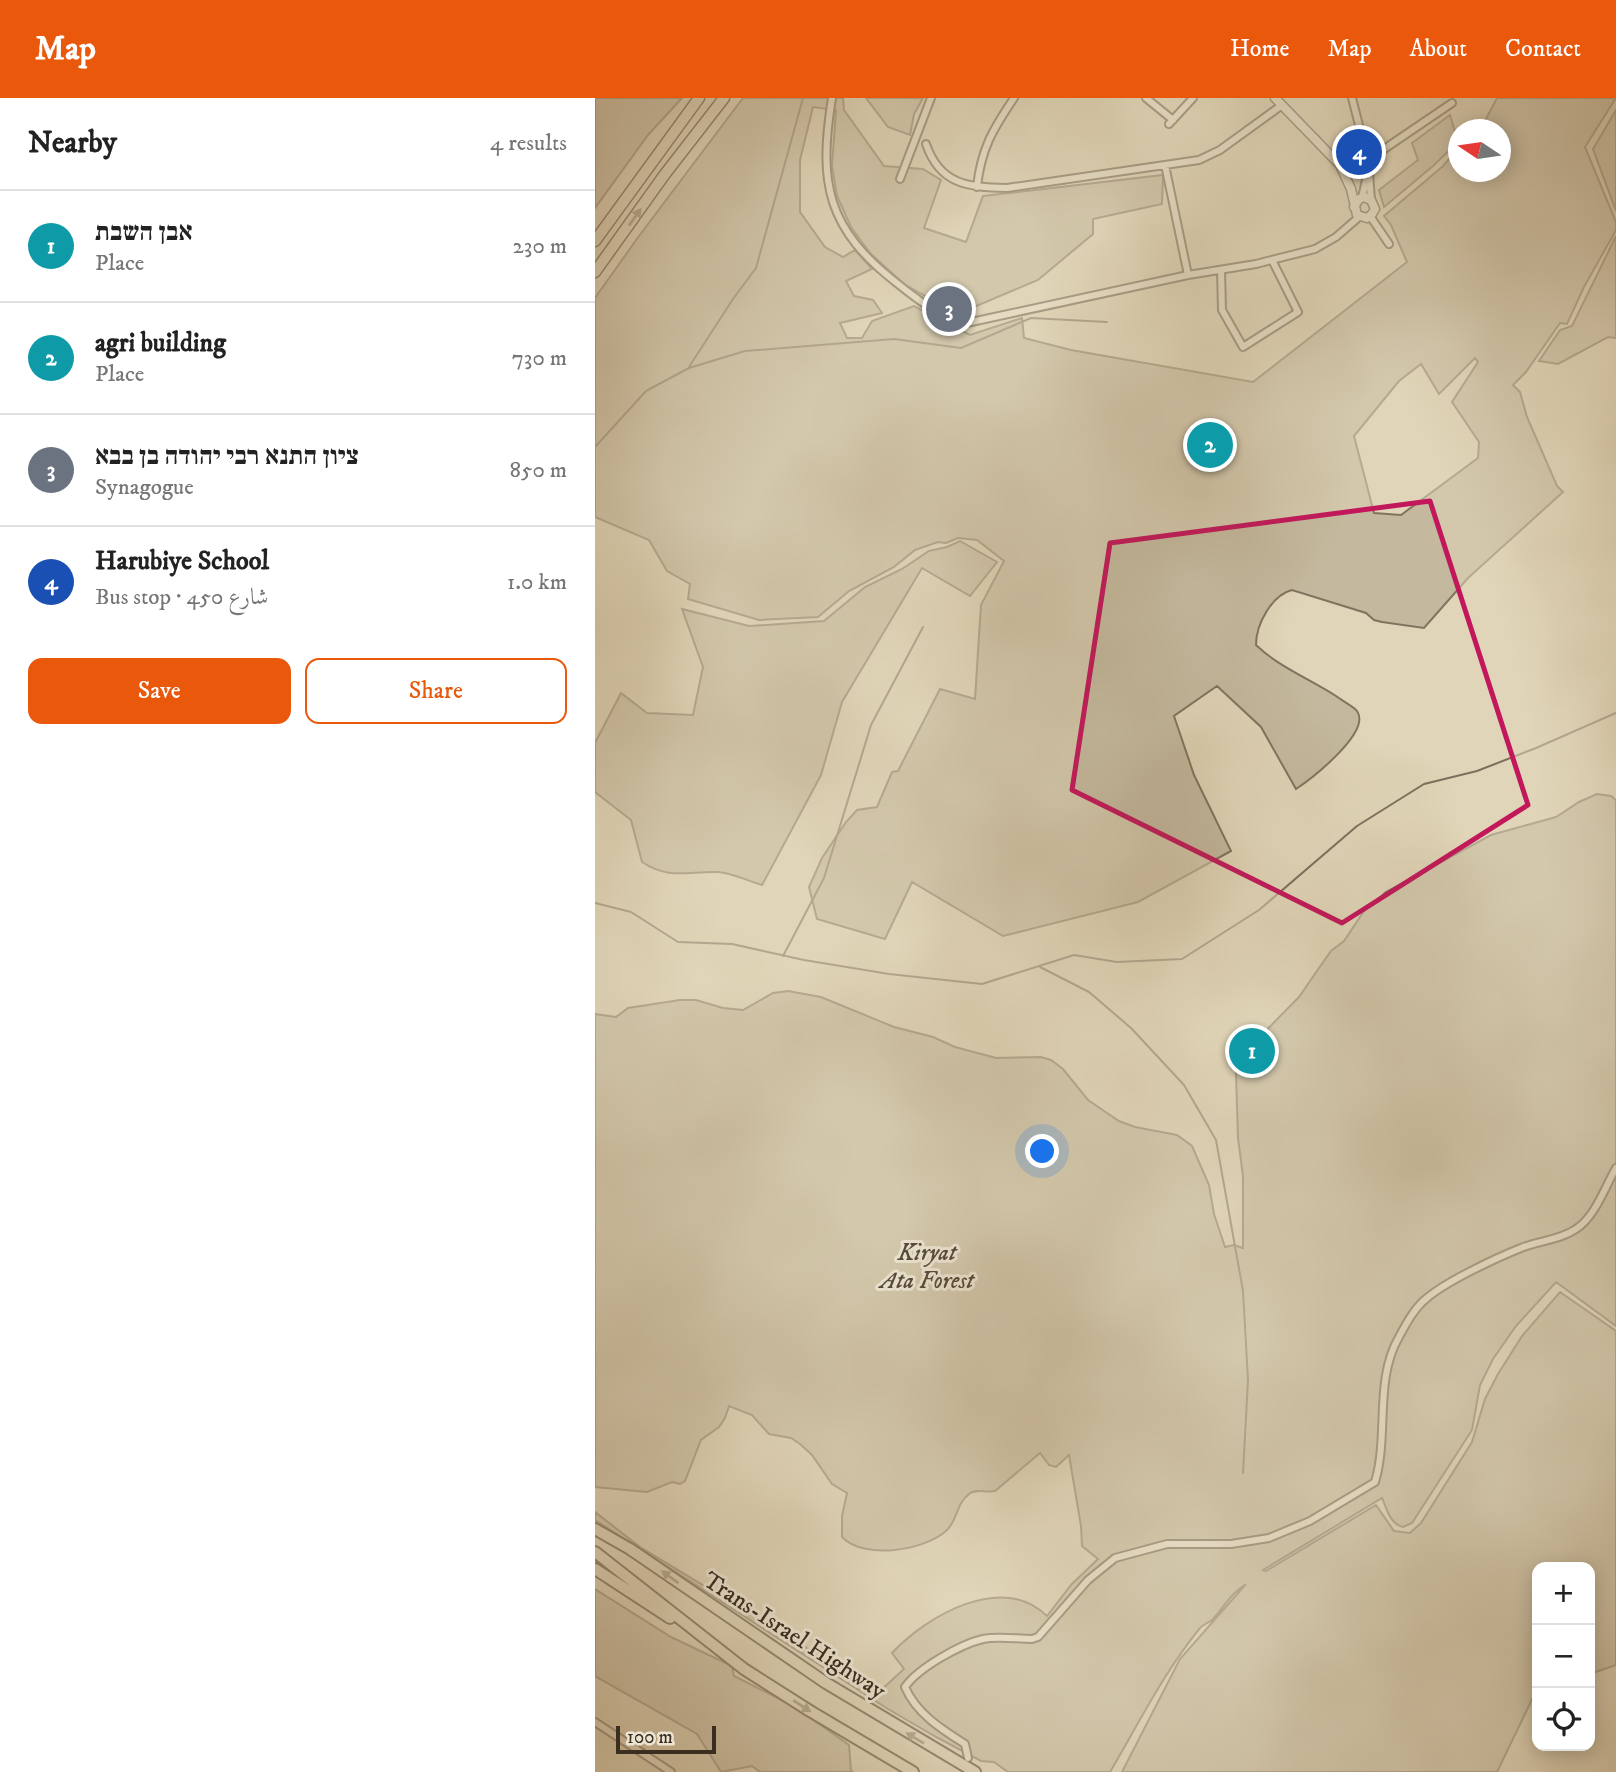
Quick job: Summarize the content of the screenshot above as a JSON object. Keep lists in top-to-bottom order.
{
  "streets": {
    "highway": ["Trans-Israel Highway"]
  },
  "parks": ["Kiryat Ata Forest"],
  "scale_bar": "100 m",
  "north": "left",
  "page": {
    "header": "Map",
    "nav": [
      "Home",
      "Map",
      "About",
      "Contact"
    ],
    "heading": ["Nearby", "4 results"],
    "pins": [
      "4",
      "3",
      "2",
      "1"
    ],
    "list": [
      {
        "mark": "1",
        "name": "אבן השבת",
        "note": "Place",
        "value": "230 m"
      },
      {
        "mark": "2",
        "name": "agri building",
        "note": "Place",
        "value": "730 m"
      },
      {
        "mark": "3",
        "name": "ציון התנא רבי יהודה בן בבא",
        "note": "Synagogue",
        "value": "850 m"
      },
      {
        "mark": "4",
        "name": "Harubiye School",
        "note": "Bus stop · شارع 450",
        "value": "1.0 km"
      }
    ],
    "buttons": ["Save", "Share"],
    "map_buttons": ["+", "−"],
    "scale": "100 m"
  }
}
